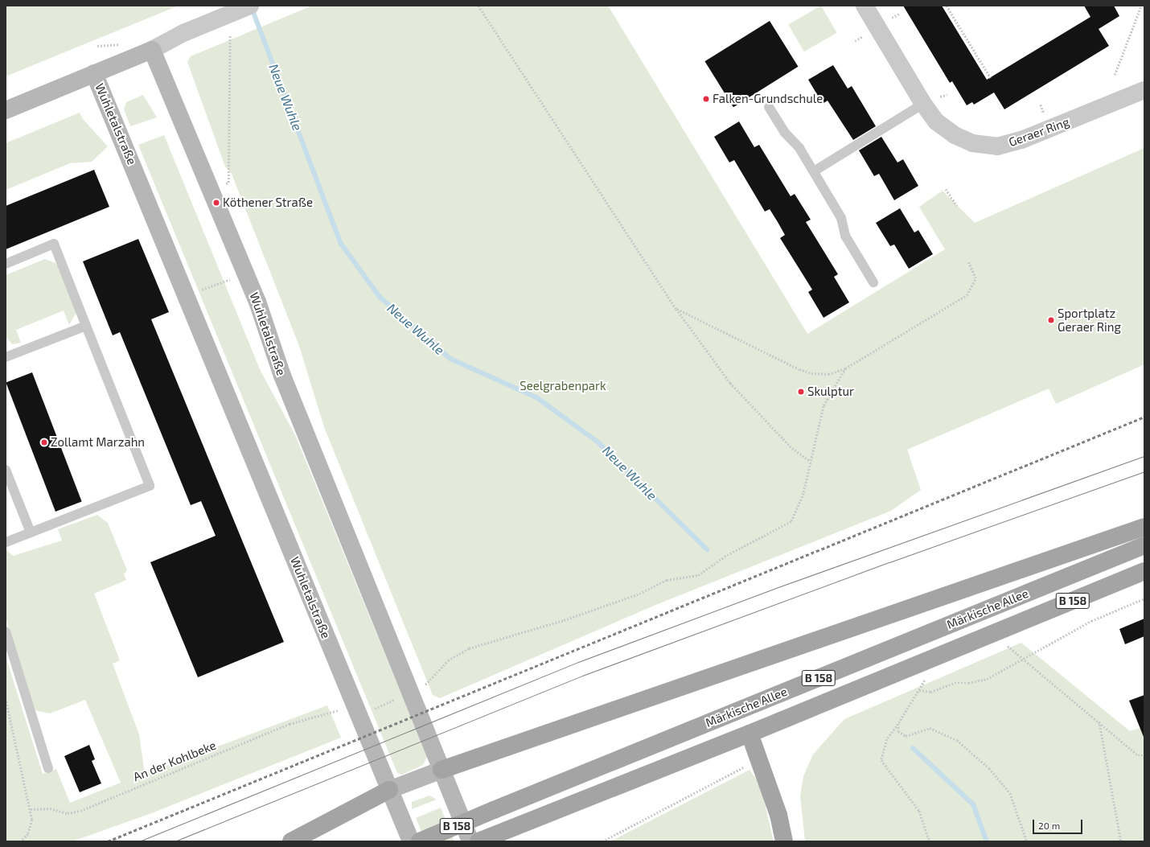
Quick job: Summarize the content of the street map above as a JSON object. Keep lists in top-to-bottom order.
{
  "streets": {
    "main road": ["Wuhletalstraße", "B 158", "Märkische Allee"],
    "street": ["Geraer Ring"],
    "path": ["An der Kohlbeke"]
  },
  "crossings": [
    ["Wuhletalstraße", "An der Kohlbeke"]
  ],
  "water": ["Neue Wuhle"],
  "parks": ["Seelgrabenpark"],
  "places": [
    "Falken-Grundschule",
    "Köthener Straße",
    "Sportplatz Geraer Ring",
    "Skulptur",
    "Zollamt Marzahn"
  ],
  "scale_bar": "20 m"
}
